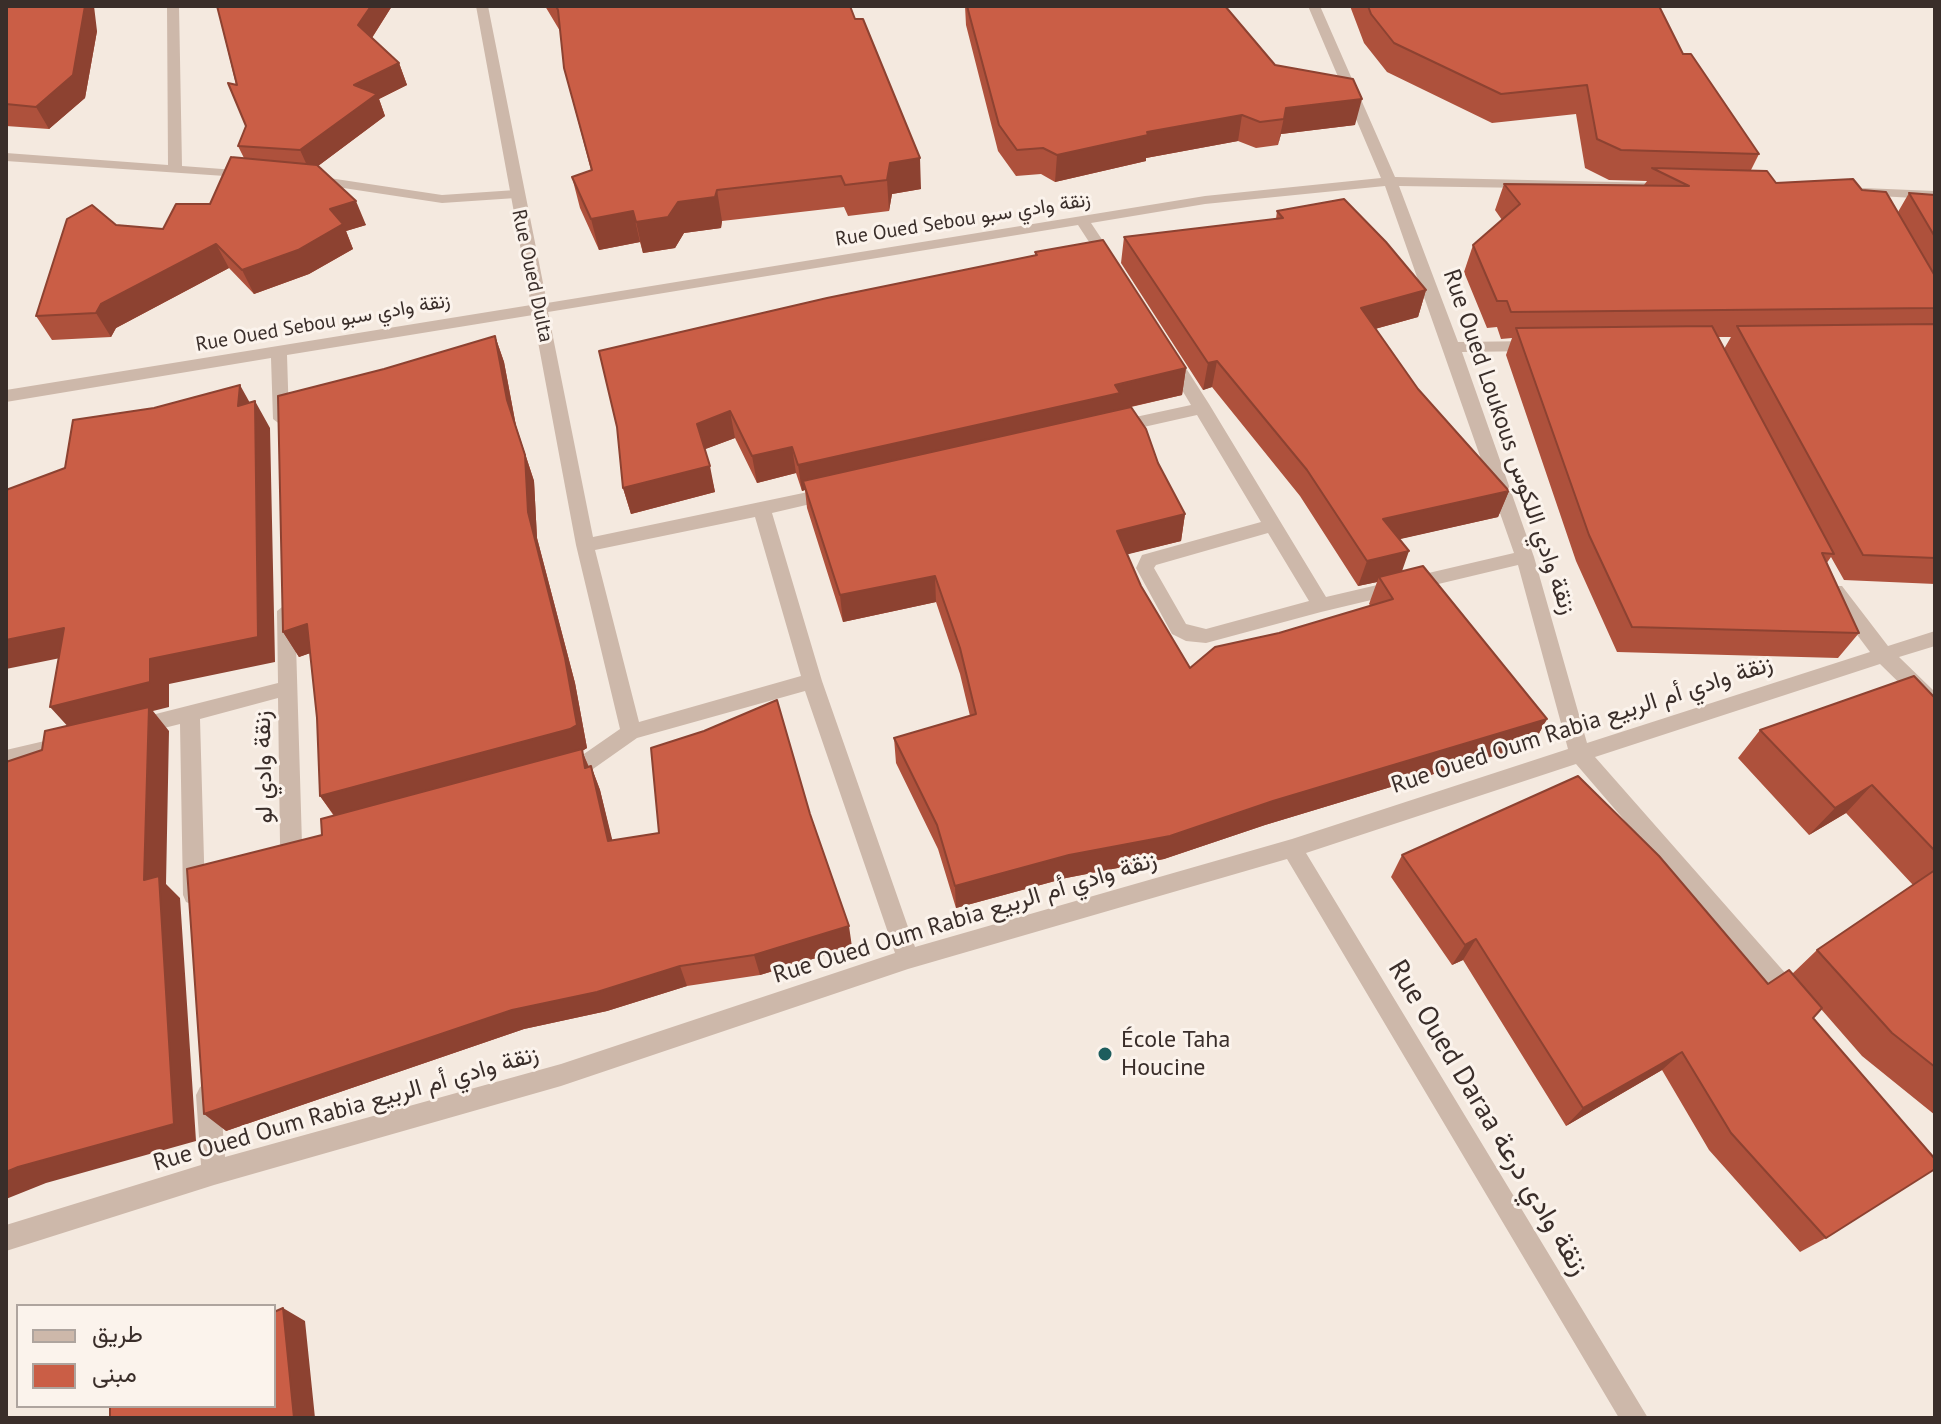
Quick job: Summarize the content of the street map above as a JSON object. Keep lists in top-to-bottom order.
{
  "streets": {
    "street": [
      "Rue Oued Sebou زنقة وادي سبو",
      "Rue Oued Dulta",
      "Rue Oued Loukous زنقة وادي اللكوس",
      "Rue Oued Oum Rabia زنقة وادي أم الربيع",
      "زنقة وادي لو",
      "Rue Oued Daraa زنقة وادي درعة"
    ]
  },
  "crossings": [
    ["Rue Oued Sebou زنقة وادي سبو", "Rue Oued Dulta"],
    ["Rue Oued Sebou زنقة وادي سبو", "Rue Oued Loukous زنقة وادي اللكوس"],
    ["Rue Oued Loukous زنقة وادي اللكوس", "Rue Oued Oum Rabia زنقة وادي أم الربيع"],
    ["Rue Oued Oum Rabia زنقة وادي أم الربيع", "Rue Oued Daraa زنقة وادي درعة"]
  ],
  "places": ["École Taha Houcine"],
  "legend": ["طريق", "مبنى"]
}
